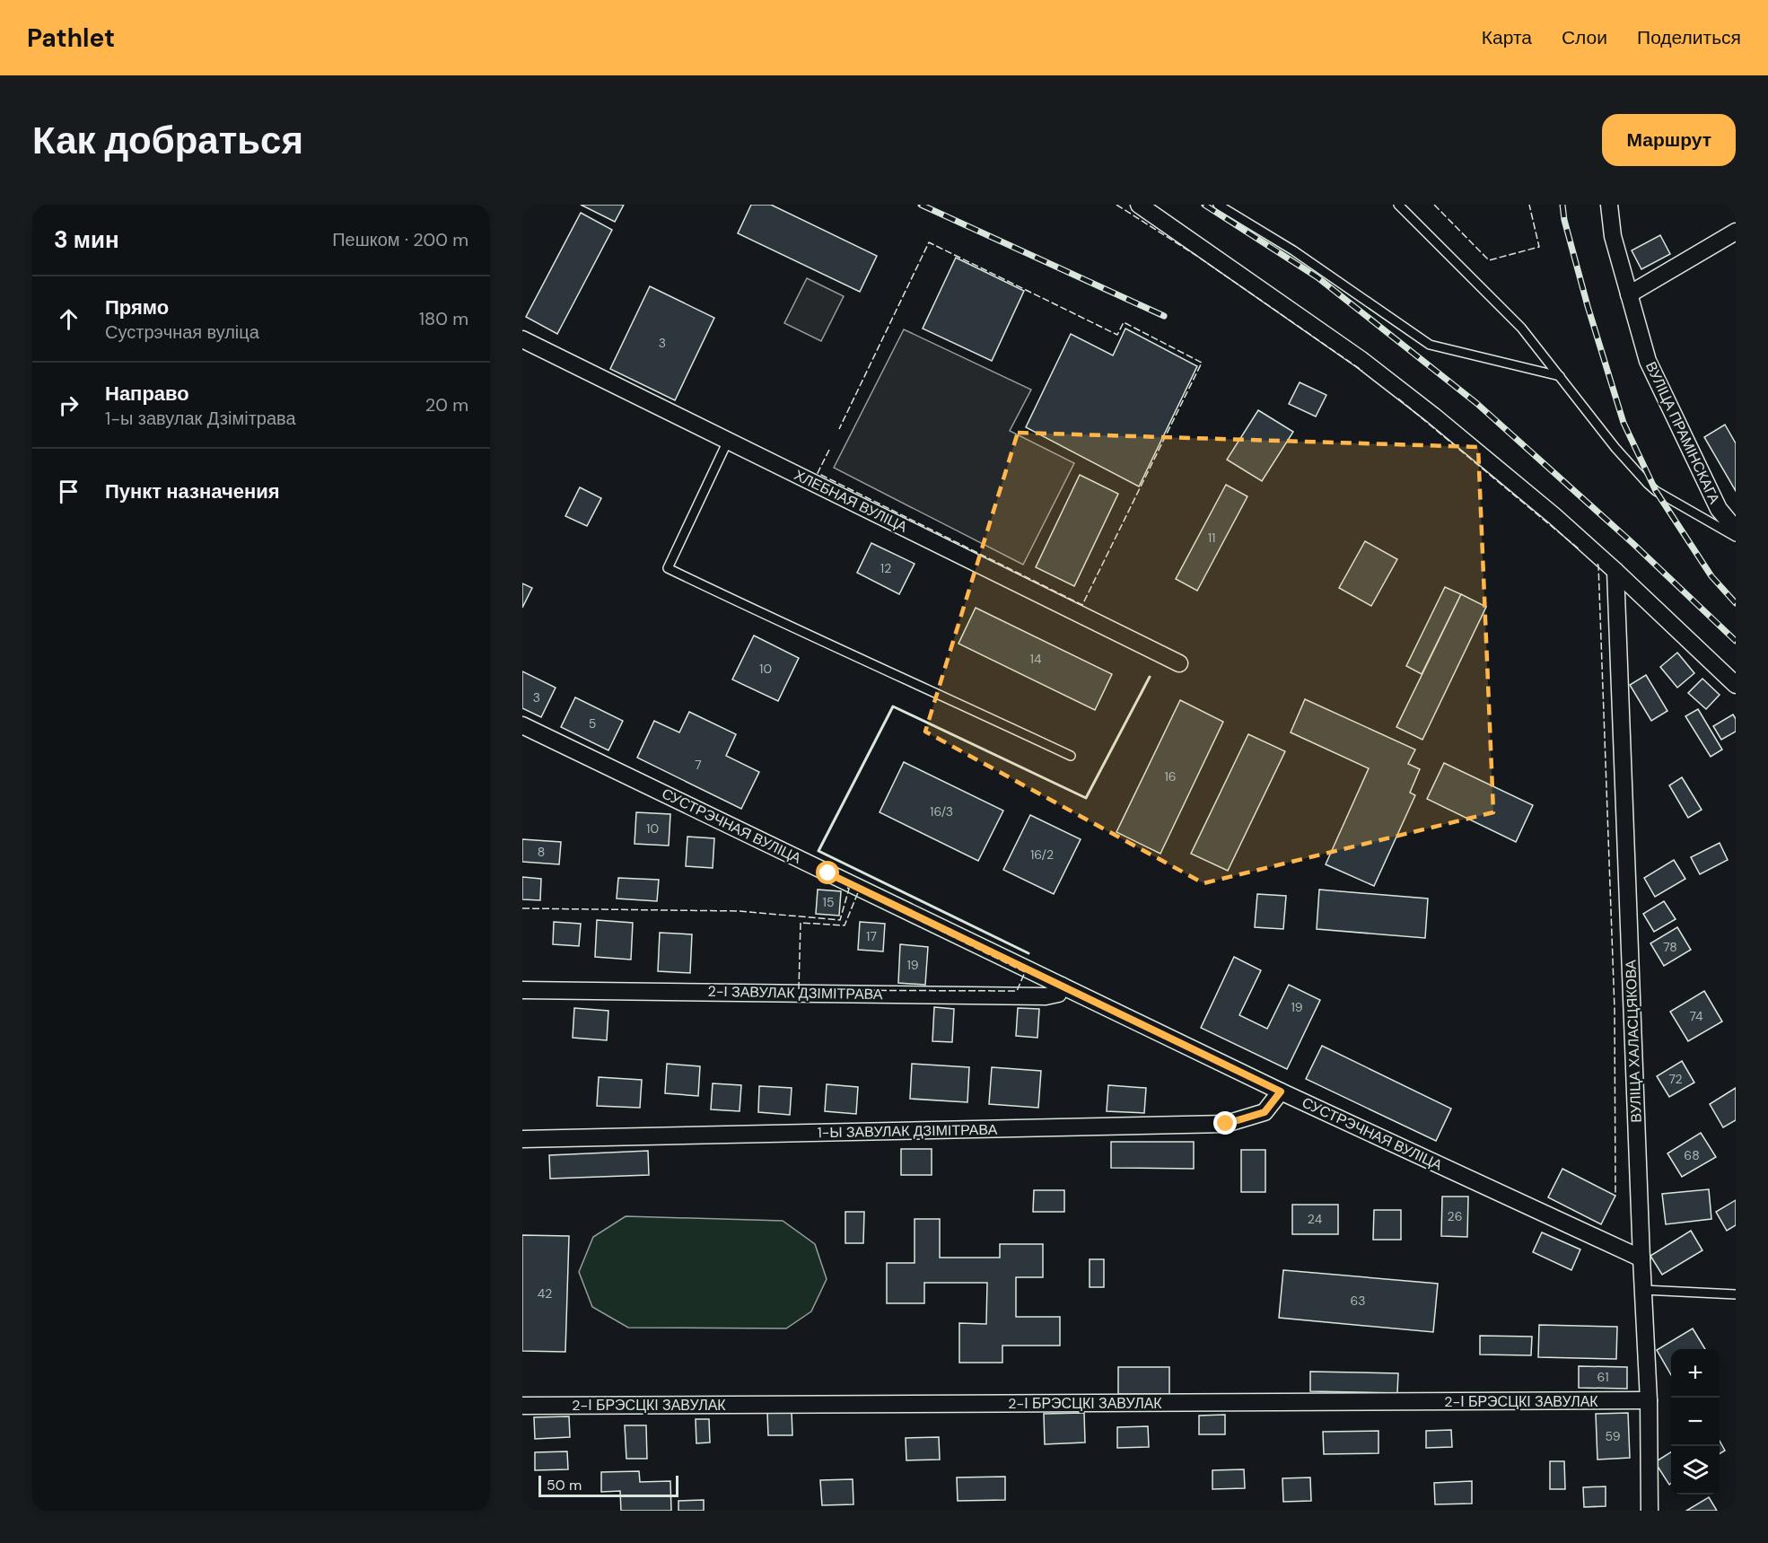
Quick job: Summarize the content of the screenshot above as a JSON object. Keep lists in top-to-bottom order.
{
  "streets": {
    "street": [
      "ВУЛІЦА ПРАМІНСКАГА",
      "ХЛЕБНАЯ ВУЛІЦА",
      "СУСТРЭЧНАЯ ВУЛІЦА",
      "2-І ЗАВУЛАК ДЗІМІТРАВА",
      "ВУЛІЦА ХАЛАСЦЯКОВА",
      "1-Ы ЗАВУЛАК ДЗІМІТРАВА",
      "2-І БРЭСЦКІ ЗАВУЛАК"
    ]
  },
  "crossings": [
    ["СУСТРЭЧНАЯ ВУЛІЦА", "2-І ЗАВУЛАК ДЗІМІТРАВА"],
    ["СУСТРЭЧНАЯ ВУЛІЦА", "ВУЛІЦА ХАЛАСЦЯКОВА"],
    ["СУСТРЭЧНАЯ ВУЛІЦА", "1-Ы ЗАВУЛАК ДЗІМІТРАВА"],
    ["ВУЛІЦА ХАЛАСЦЯКОВА", "2-І БРЭСЦКІ ЗАВУЛАК"]
  ],
  "house_numbers": [
    "3",
    "11",
    "12",
    "14",
    "10",
    "3",
    "5",
    "7",
    "16",
    "16/3",
    "10",
    "8",
    "16/2",
    "15",
    "17",
    "78",
    "19",
    "19",
    "74",
    "72",
    "68",
    "26",
    "24",
    "42",
    "63",
    "61",
    "59"
  ],
  "scale_bar": "50 m",
  "page": {
    "header": "Pathlet",
    "nav": ["Карта", "Слои", "Поделиться"],
    "buttons": "Маршрут",
    "title": "Как добраться",
    "heading": ["3 мин", "Пешком · 200 m"],
    "list": [
      ["Прямо", "Сустрэчная вуліца", "180 m"],
      ["Направо", "1-ы завулак Дзімітрава", "20 m"],
      "Пункт назначения"
    ],
    "map_buttons": ["+", "−"],
    "scale": "50 m"
  }
}
